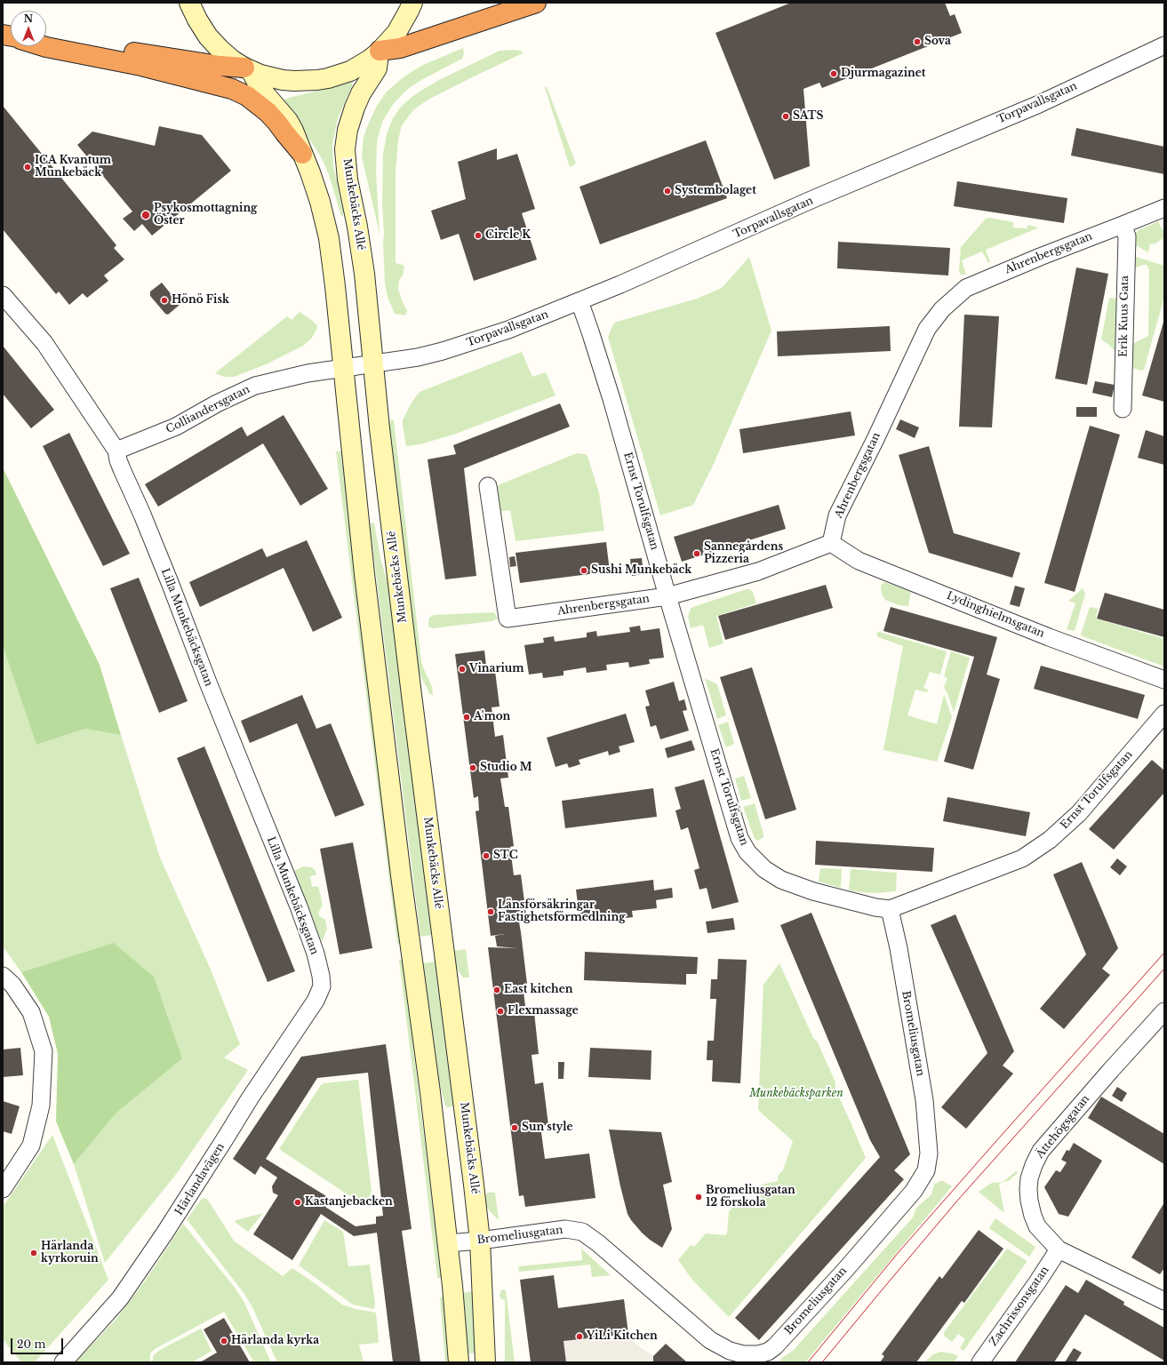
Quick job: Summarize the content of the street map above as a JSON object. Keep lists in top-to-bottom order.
{
  "streets": {
    "street": [
      "Torpavallsgatan",
      "Munkebäcks Allé",
      "Ahrenbergsgatan",
      "Erik Kuus Gata",
      "Colliandersgatan",
      "Ernst Torulfsgatan",
      "Lydinghielmsgatan",
      "Lilla Munkebäcksgatan",
      "Bromeliusgatan",
      "Ättehögsgatan",
      "Härlandavägen",
      "Zachrissonsgatan"
    ]
  },
  "crossings": [
    ["Torpavallsgatan", "Munkebäcks Allé"],
    ["Torpavallsgatan", "Ernst Torulfsgatan"],
    ["Munkebäcks Allé", "Bromeliusgatan"],
    ["Ahrenbergsgatan", "Erik Kuus Gata"],
    ["Ahrenbergsgatan", "Ernst Torulfsgatan"],
    ["Ahrenbergsgatan", "Lydinghielmsgatan"],
    ["Colliandersgatan", "Lilla Munkebäcksgatan"],
    ["Ernst Torulfsgatan", "Bromeliusgatan"],
    ["Lilla Munkebäcksgatan", "Härlandavägen"],
    ["Ättehögsgatan", "Zachrissonsgatan"]
  ],
  "parks": ["Munkebäcksparken"],
  "places": [
    "Sova",
    "Djurmagazinet",
    "SATS",
    "ICA Kvantum Munkebäck",
    "Systembolaget",
    "Psykosmottagning Öster",
    "Circle K",
    "Hönö Fisk",
    "Sannegårdens Pizzeria",
    "Sushi Munkebäck",
    "Vinarium",
    "A'mon",
    "Studio M",
    "STC",
    "Länsförsäkringar Fastighetsförmedlning",
    "East kitchen",
    "Flexmassage",
    "Sun style",
    "Bromeliusgatan 12 förskola",
    "Kastanjebacken",
    "Härlanda kyrkoruin",
    "YiLi Kitchen",
    "Härlanda kyrka"
  ],
  "scale_bar": "20 m",
  "north": "top"
}
